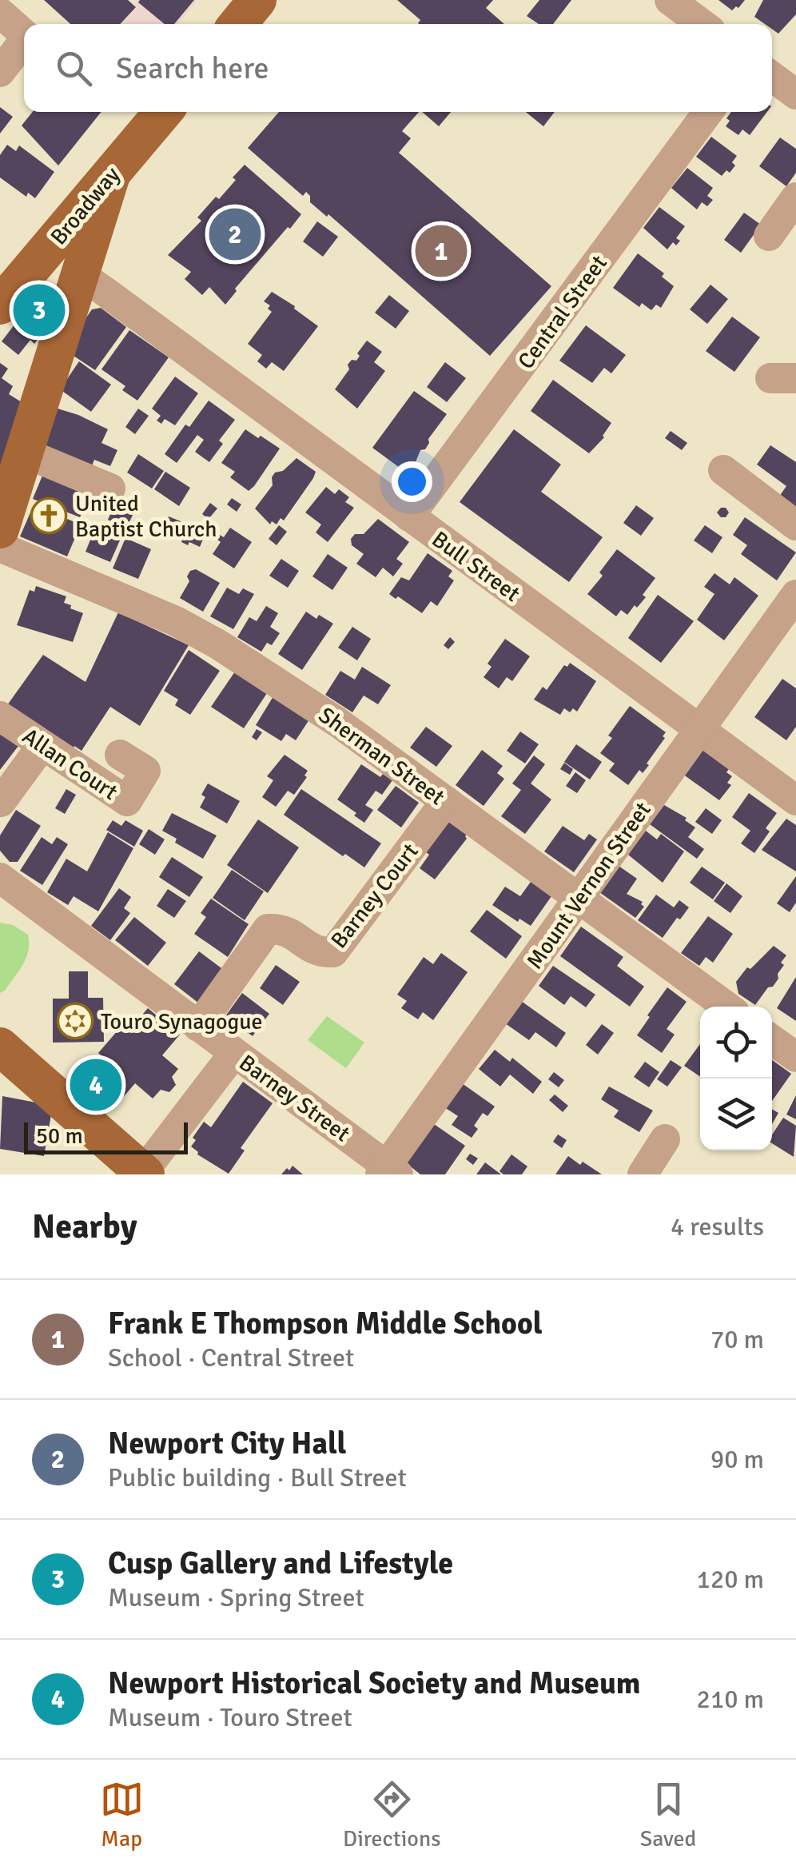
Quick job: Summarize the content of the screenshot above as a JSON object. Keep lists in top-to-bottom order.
{
  "streets": {
    "main road": ["Broadway"],
    "street": [
      "Central Street",
      "Bull Street",
      "Sherman Street",
      "Allan Court",
      "Mount Vernon Street",
      "Barney Court",
      "Barney Street"
    ]
  },
  "crossings": [
    ["Central Street", "Bull Street"],
    ["Bull Street", "Mount Vernon Street"],
    ["Sherman Street", "Mount Vernon Street"],
    ["Sherman Street", "Barney Court"],
    ["Mount Vernon Street", "Barney Street"],
    ["Barney Court", "Barney Street"]
  ],
  "places": {
    "church": ["United Baptist Church"],
    "synagogue": ["Touro Synagogue"]
  },
  "scale_bar": "50 m",
  "page": {
    "search": "Search here",
    "pins": [
      "2",
      "1",
      "3",
      "4"
    ],
    "scale": "50 m",
    "heading": ["Nearby", "4 results"],
    "list": [
      {
        "mark": "1",
        "name": "Frank E Thompson Middle School",
        "note": "School · Central Street",
        "value": "70 m"
      },
      {
        "mark": "2",
        "name": "Newport City Hall",
        "note": "Public building · Bull Street",
        "value": "90 m"
      },
      {
        "mark": "3",
        "name": "Cusp Gallery and Lifestyle",
        "note": "Museum · Spring Street",
        "value": "120 m"
      },
      {
        "mark": "4",
        "name": "Newport Historical Society and Museum",
        "note": "Museum · Touro Street",
        "value": "210 m"
      }
    ],
    "nav": ["Map", "Directions", "Saved"]
  }
}
